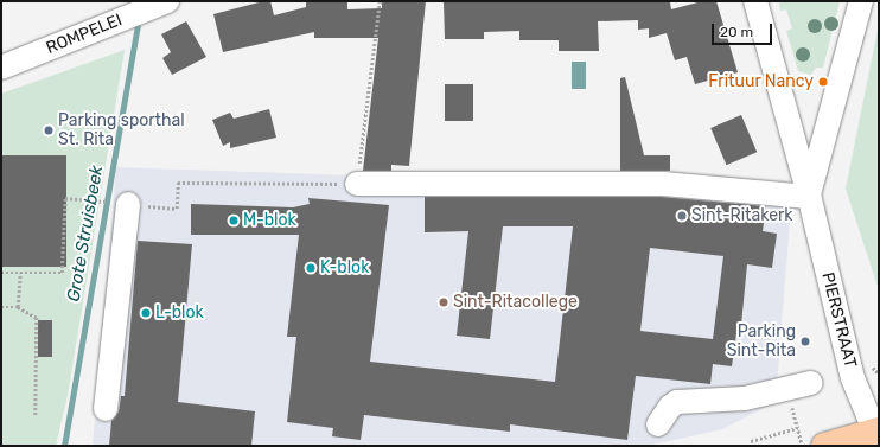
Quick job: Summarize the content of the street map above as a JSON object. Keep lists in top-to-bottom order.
{
  "streets": {
    "street": ["ROMPELEI", "PIERSTRAAT"]
  },
  "water": ["Grote Struisbeek"],
  "places": [
    "Frituur Nancy",
    "Parking sporthal St. Rita",
    "Sint-Ritakerk",
    "M-blok",
    "K-blok",
    "Sint-Ritacollege",
    "L-blok",
    "Parking Sint-Rita"
  ],
  "scale_bar": "20 m"
}
